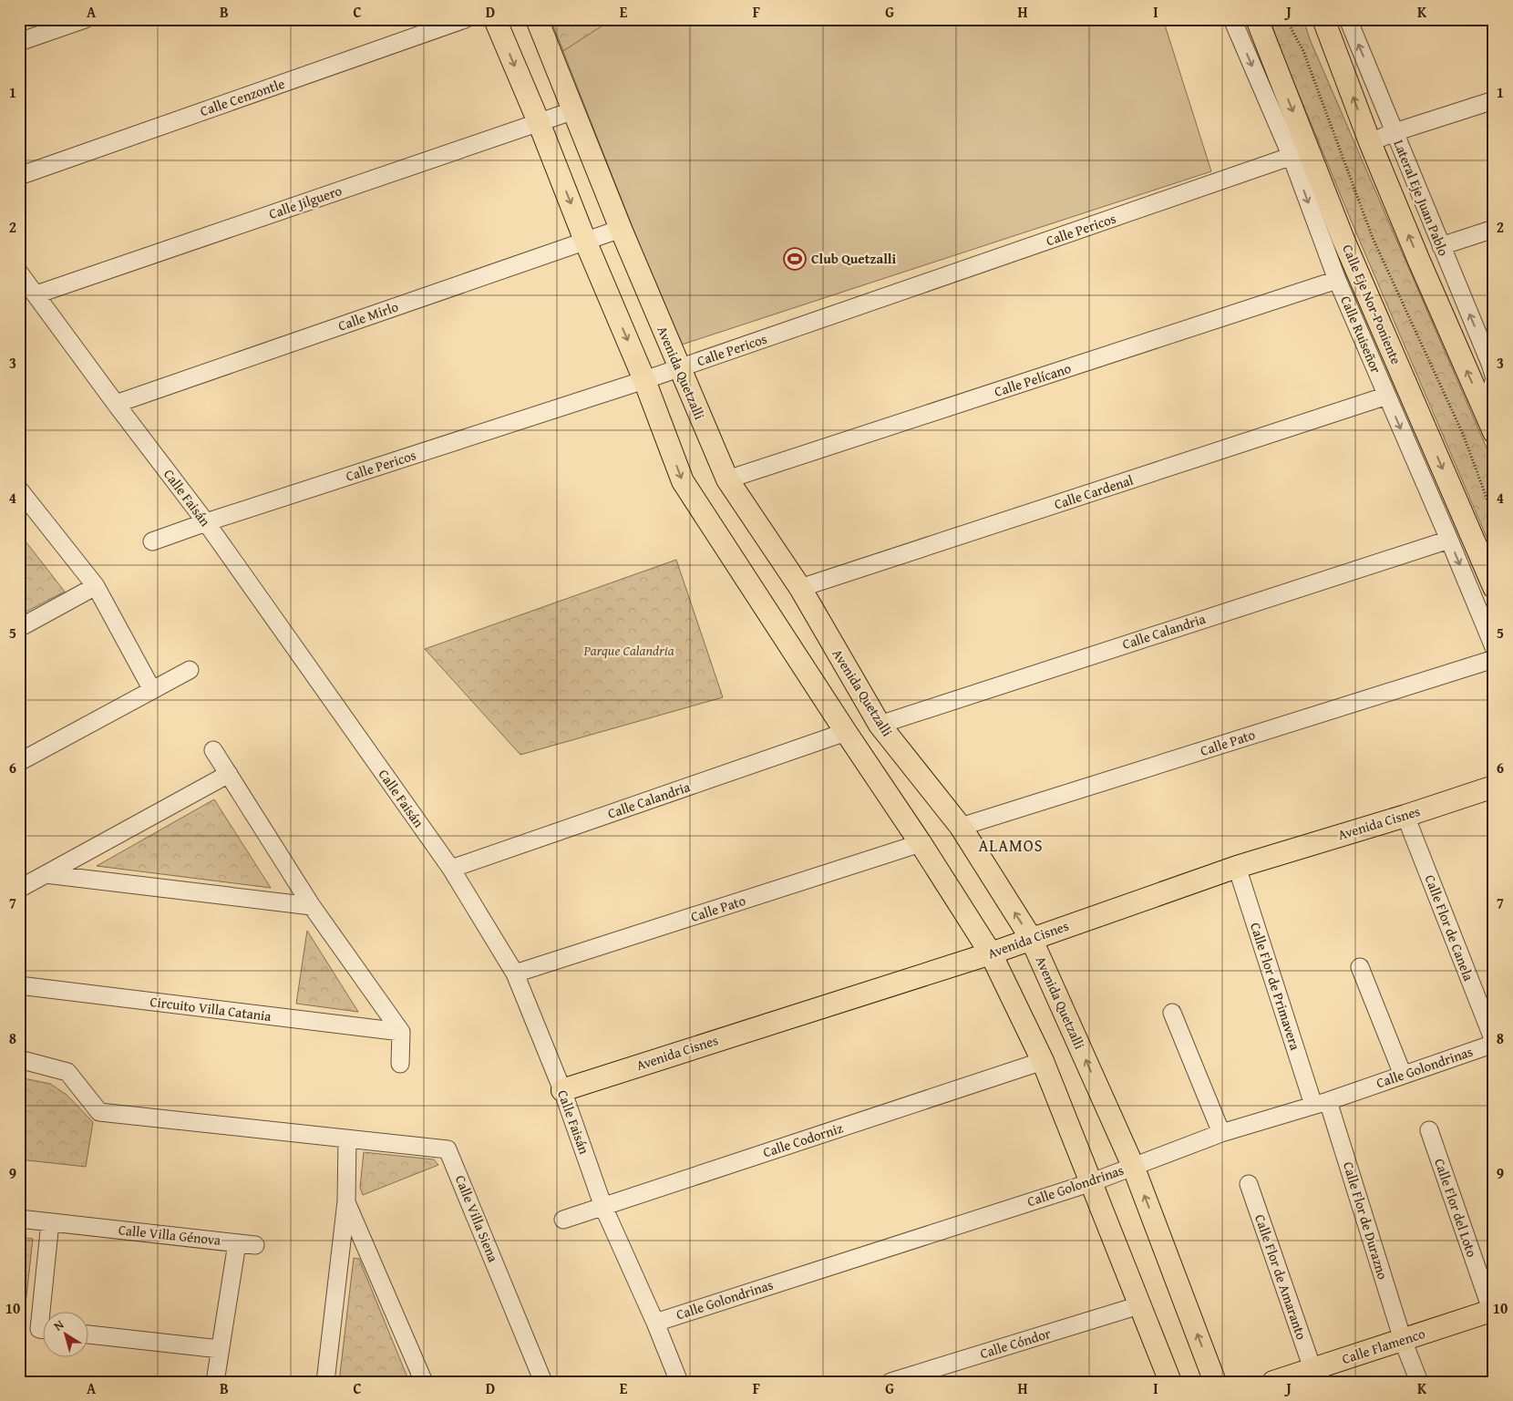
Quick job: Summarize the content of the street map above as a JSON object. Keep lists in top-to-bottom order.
{
  "streets": {
    "main road": [
      "Calle Eje Nor-Poniente",
      "Avenida Quetzalli",
      "Avenida Cisnes",
      "Calle Flamenco"
    ],
    "street": [
      "Calle Cenzontle",
      "Lateral Eje Juan Pablo",
      "Calle Jilguero",
      "Calle Pericos",
      "Calle Mirlo",
      "Calle Ruiseñor",
      "Calle Pelícano",
      "Calle Cardenal",
      "Calle Faisán",
      "Calle Calandria",
      "Calle Pato",
      "Calle Flor de Canela",
      "Calle Flor de Primavera",
      "Circuito Villa Catania",
      "Calle Golondrinas",
      "Calle Codorniz",
      "Calle Flor del Loto",
      "Calle Villa Siena",
      "Calle Flor de Durazno",
      "Calle Villa Génova",
      "Calle Flor de Amaranto",
      "Calle Cóndor"
    ]
  },
  "crossings": [
    ["Calle Jilguero", "Avenida Quetzalli"],
    ["Calle Jilguero", "Calle Faisán"],
    ["Calle Pericos", "Calle Eje Nor-Poniente"],
    ["Calle Pericos", "Calle Ruiseñor"],
    ["Calle Pericos", "Avenida Quetzalli"],
    ["Calle Pericos", "Calle Faisán"],
    ["Calle Eje Nor-Poniente", "Calle Ruiseñor"],
    ["Calle Mirlo", "Avenida Quetzalli"],
    ["Calle Mirlo", "Calle Faisán"],
    ["Calle Ruiseñor", "Calle Pelícano"],
    ["Calle Ruiseñor", "Calle Cardenal"],
    ["Calle Ruiseñor", "Calle Calandria"],
    ["Avenida Quetzalli", "Calle Pelícano"],
    ["Avenida Quetzalli", "Calle Cardenal"],
    ["Avenida Quetzalli", "Calle Calandria"],
    ["Avenida Quetzalli", "Calle Pato"],
    ["Avenida Quetzalli", "Avenida Cisnes"],
    ["Avenida Quetzalli", "Calle Golondrinas"],
    ["Calle Faisán", "Calle Calandria"],
    ["Calle Faisán", "Calle Pato"],
    ["Calle Faisán", "Avenida Cisnes"],
    ["Calle Faisán", "Calle Golondrinas"],
    ["Calle Faisán", "Calle Codorniz"],
    ["Avenida Cisnes", "Calle Flor de Canela"],
    ["Avenida Cisnes", "Calle Flor de Primavera"],
    ["Calle Flor de Canela", "Calle Golondrinas"],
    ["Calle Flor de Primavera", "Calle Golondrinas"],
    ["Calle Flor de Primavera", "Calle Flor de Durazno"],
    ["Calle Golondrinas", "Calle Flor de Durazno"],
    ["Calle Flor del Loto", "Calle Flamenco"],
    ["Calle Flor de Durazno", "Calle Flamenco"],
    ["Calle Flor de Amaranto", "Calle Flamenco"]
  ],
  "one_way": ["Lateral Eje Juan Pablo", "Calle Ruiseñor"],
  "districts": ["ALAMOS"],
  "parks": ["Parque Calandria"],
  "places": {
    "sports": ["Club Quetzalli"]
  },
  "north": "top left",
  "grid": {
    "columns": [
      "A",
      "B",
      "C",
      "D",
      "E",
      "F",
      "G",
      "H",
      "I",
      "J",
      "K"
    ],
    "rows": [
      "1",
      "2",
      "3",
      "4",
      "5",
      "6",
      "7",
      "8",
      "9",
      "10"
    ]
  }
}
